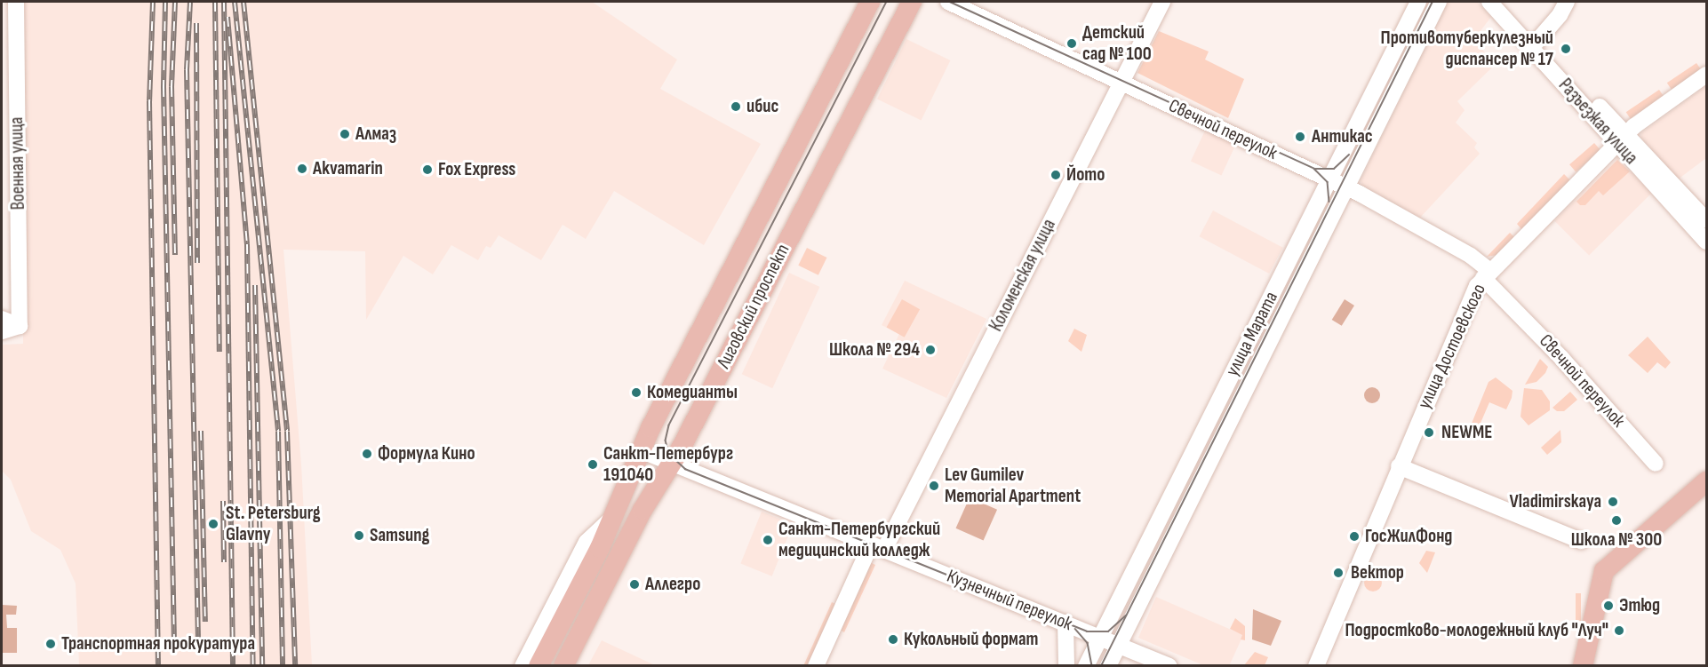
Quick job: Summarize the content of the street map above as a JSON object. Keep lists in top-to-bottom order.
{
  "streets": {
    "main road": ["Лиговский проспект"],
    "street": [
      "Разъезжая улица",
      "Свечной переулок",
      "Военная улица",
      "Коломенская улица",
      "улица Марата",
      "улица Достоевского",
      "Кузнечный переулок"
    ]
  },
  "crossings": [
    ["Разъезжая улица", "улица Достоевского"],
    ["Свечной переулок", "Коломенская улица"],
    ["Свечной переулок", "улица Марата"],
    ["Свечной переулок", "улица Достоевского"],
    ["Коломенская улица", "Кузнечный переулок"],
    ["Лиговский проспект", "Кузнечный переулок"],
    ["улица Марата", "Кузнечный переулок"]
  ],
  "places": [
    "Детский сад № 100",
    "Противотуберкулезный диспансер № 17",
    "ибис",
    "Алмаз",
    "Антикас",
    "Akvamarin",
    "Fox Express",
    "Йото",
    "Школа № 294",
    "Комедианты",
    "NEWME",
    "Формула Кино",
    "Санкт-Петербург 191040",
    "Lev Gumilev Memorial Apartment",
    "Vladimirskaya",
    "Школа № 300",
    "St. Petersburg Glavny",
    "Samsung",
    "ГосЖилФонд",
    "Санкт-Петербургский медицинский колледж",
    "Вектор",
    "Аллегро",
    "Этюд",
    "Подростково-молодежный клуб \"Луч\"",
    "Кукольный формат",
    "Транспортная прокуратура"
  ]
}
